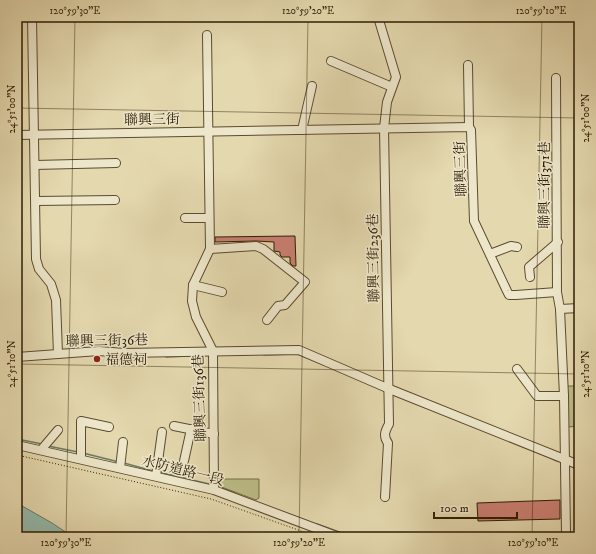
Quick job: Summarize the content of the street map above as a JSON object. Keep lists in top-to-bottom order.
{
  "streets": {
    "street": [
      "聯興三街",
      "聯興三街371巷",
      "聯興三街236巷",
      "聯興三街36巷",
      "聯興三街136巷",
      "水防道路一段"
    ]
  },
  "crossings": [
    ["聯興三街", "聯興三街371巷"],
    ["聯興三街", "聯興三街236巷"],
    ["聯興三街", "聯興三街36巷"],
    ["聯興三街", "聯興三街136巷"],
    ["聯興三街36巷", "聯興三街136巷"],
    ["聯興三街136巷", "水防道路一段"]
  ],
  "places": ["福德祠"],
  "scale_bar": "100 m",
  "coordinates": [
    "120°59'30\"E",
    "120°59'20\"E",
    "120°59'10\"E",
    "24°51'00\"N",
    "24°51'10\"N"
  ]
}
